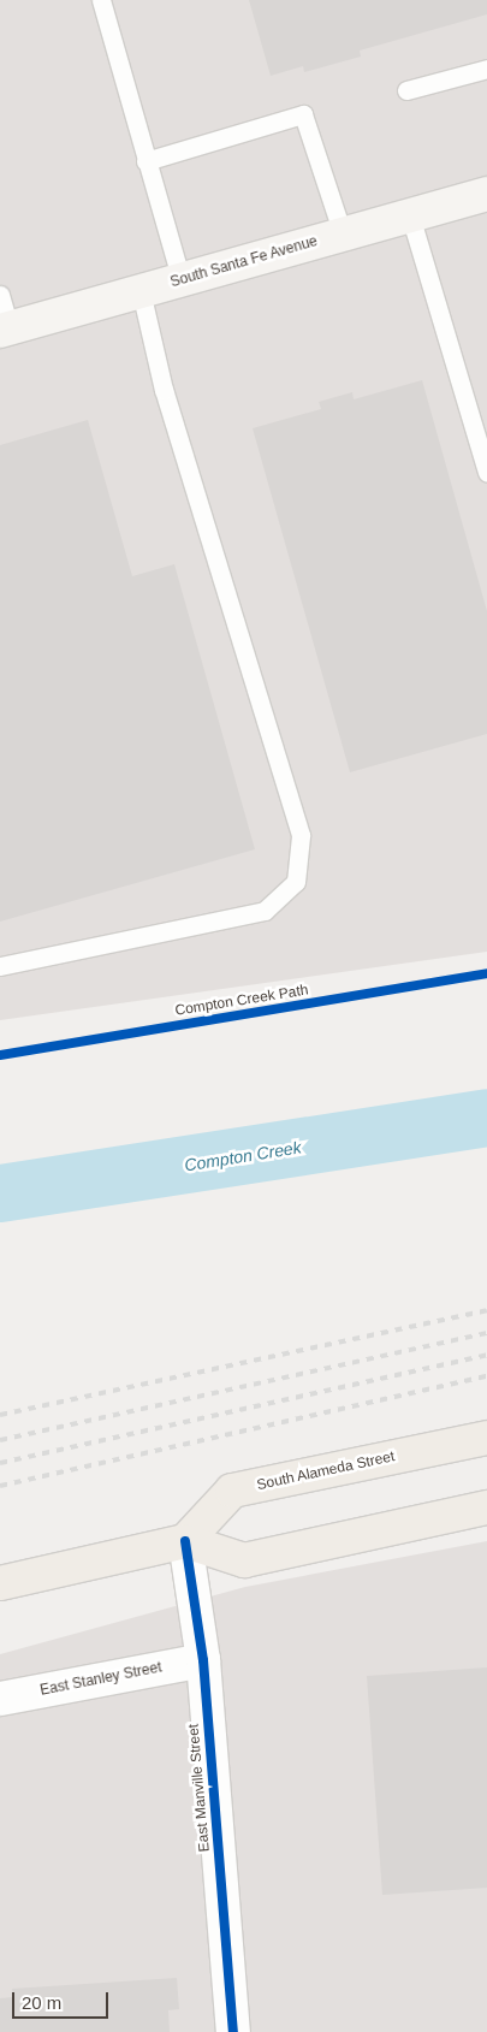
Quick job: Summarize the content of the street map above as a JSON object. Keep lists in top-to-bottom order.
{
  "streets": {
    "main road": ["South Santa Fe Avenue", "South Alameda Street"],
    "street": ["East Stanley Street", "East Manville Street"],
    "cycle path": ["Compton Creek Path"]
  },
  "crossings": [
    ["South Alameda Street", "East Manville Street"],
    ["East Stanley Street", "East Manville Street"]
  ],
  "water": ["Compton Creek"],
  "scale_bar": "20 m"
}
